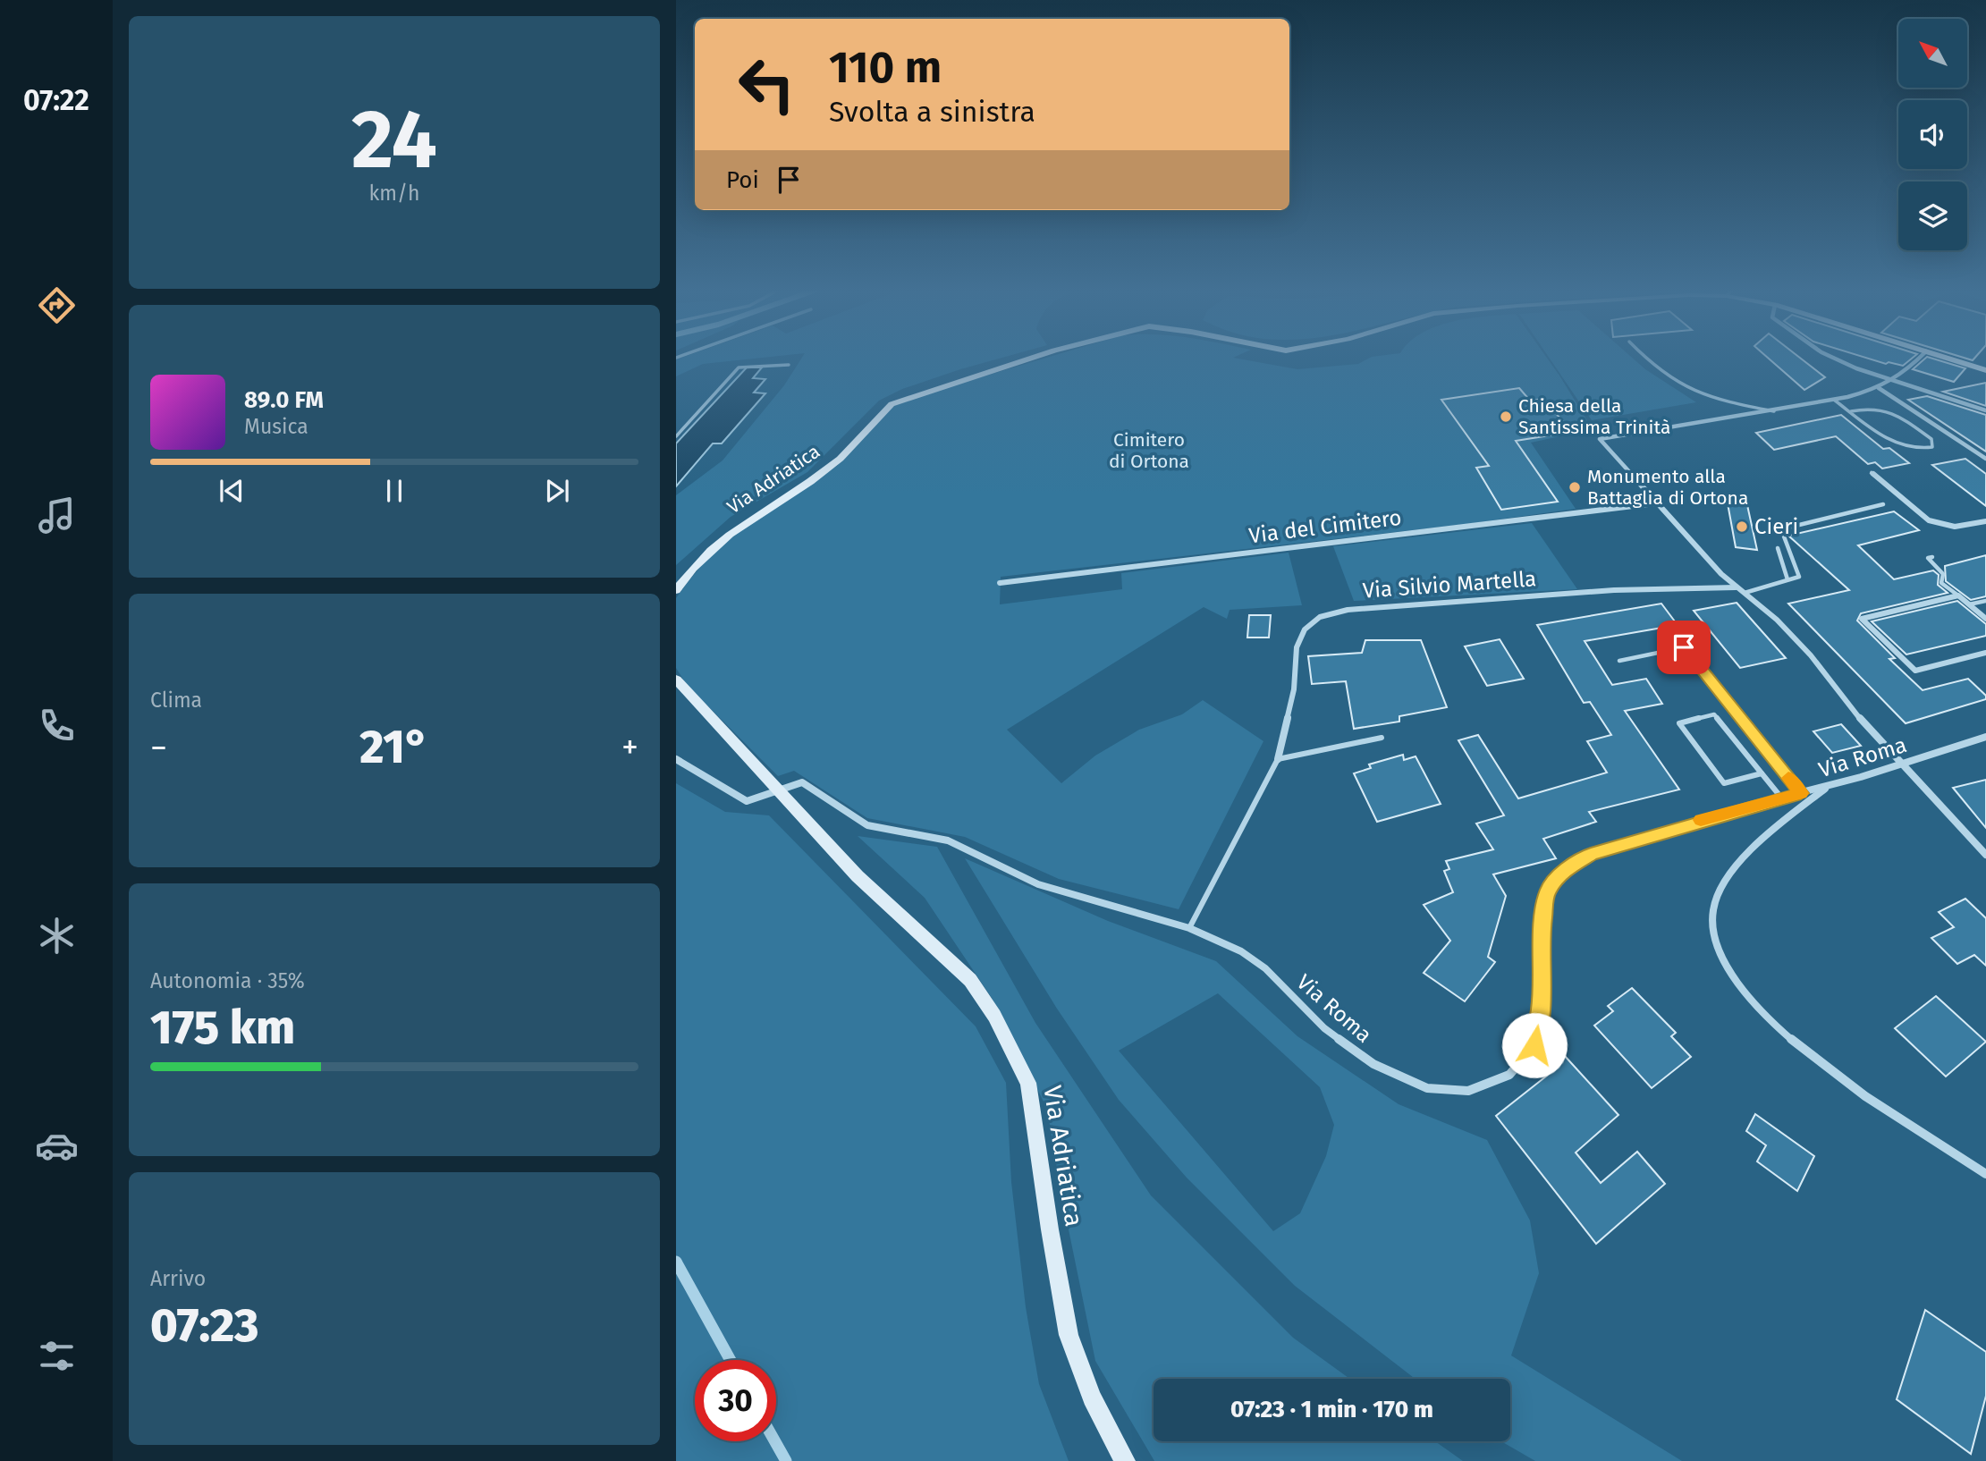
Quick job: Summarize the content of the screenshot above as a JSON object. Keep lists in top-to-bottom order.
{
  "streets": {
    "main road": ["Via Adriatica"],
    "street": ["Via del Cimitero", "Via Silvio Martella", "Via Roma"]
  },
  "crossings": [
    ["Via Adriatica", "Via Roma"]
  ],
  "parks": ["Cimitero di Ortona"],
  "places": ["Chiesa della Santissima Trinità", "Monumento alla Battaglia di Ortona", "Cieri"],
  "north": "top left",
  "page": {
    "tabs": "07:22",
    "tile": [
      ["24", "km/h"],
      "Clima",
      ["Autonomia · 35%", "175 km"],
      ["Arrivo", "07:23"]
    ],
    "turn": ["110 m", "Svolta a sinistra"],
    "then": "Poi",
    "song": ["89.0 FM", "Musica"],
    "heat": ["−", "21°", "+"],
    "limit": "30",
    "trip": "07:23 · 1 min · 170 m"
  }
}
